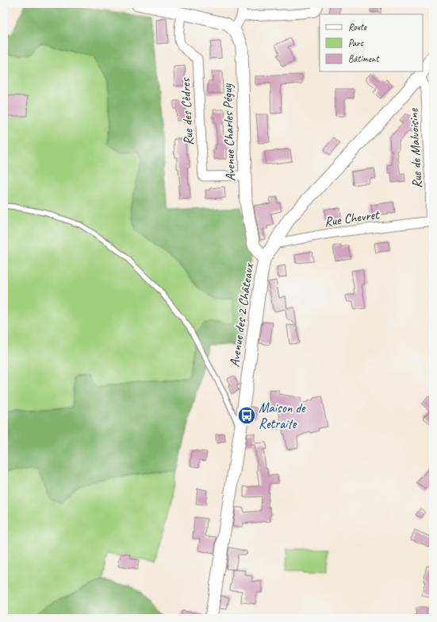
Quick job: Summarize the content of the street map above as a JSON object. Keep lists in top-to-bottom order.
{
  "streets": {
    "main road": ["Avenue Charles Péguy", "Avenue des 2 Châteaux"],
    "street": ["Rue des Cèdres", "Rue de Malvoisine", "Rue Chevret"]
  },
  "crossings": [
    ["Rue des Cèdres", "Avenue Charles Péguy"],
    ["Avenue Charles Péguy", "Avenue des 2 Châteaux"],
    ["Rue de Malvoisine", "Rue Chevret"],
    ["Rue de Malvoisine", "Avenue des 2 Châteaux"],
    ["Rue Chevret", "Avenue des 2 Châteaux"]
  ],
  "places": {
    "bus stop": ["Maison de Retraite"]
  },
  "legend": ["Route", "Parc", "Bâtiment"]
}
